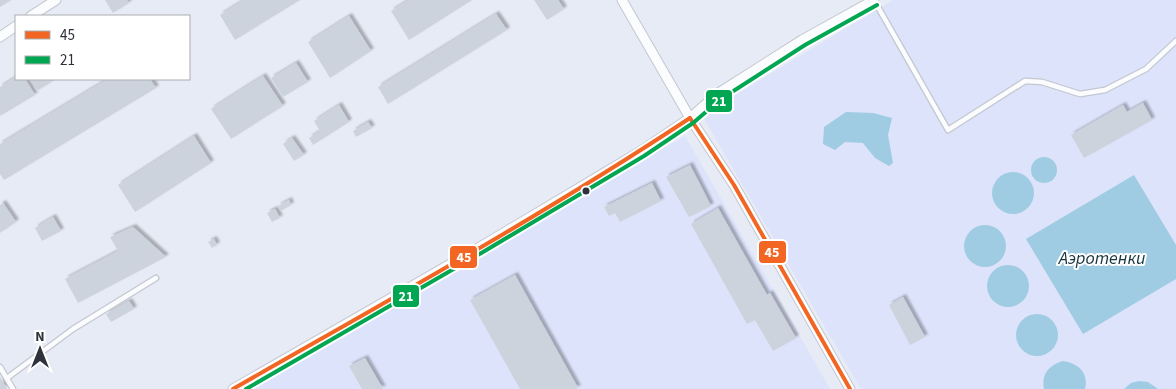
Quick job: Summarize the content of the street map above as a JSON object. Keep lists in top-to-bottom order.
{
  "water": ["Аэротенки"],
  "lines": ["transit line 21", "transit line 45"],
  "legend": ["45", "21"],
  "north": "top"
}
